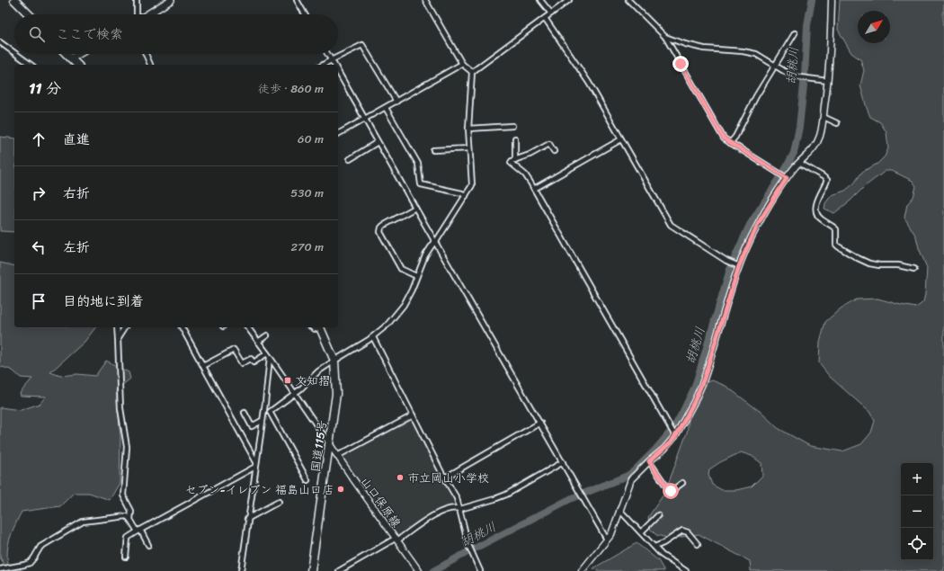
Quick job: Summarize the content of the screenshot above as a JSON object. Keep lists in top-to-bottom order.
{
  "streets": {
    "highway": ["国道115号"],
    "street": ["山口保原線"]
  },
  "crossings": [
    ["国道115号", "山口保原線"]
  ],
  "water": ["胡桃川"],
  "places": {
    "transit": ["文知摺"],
    "other": ["市立岡山小学校", "セブン-イレブン 福島山口店"]
  },
  "north": "top right",
  "page": {
    "search": "ここで検索",
    "heading": ["11 分", "徒歩 · 860 m"],
    "list": [
      ["直進", "60 m"],
      ["右折", "530 m"],
      ["左折", "270 m"],
      "目的地に到着"
    ],
    "map_buttons": ["+", "−"]
  }
}
